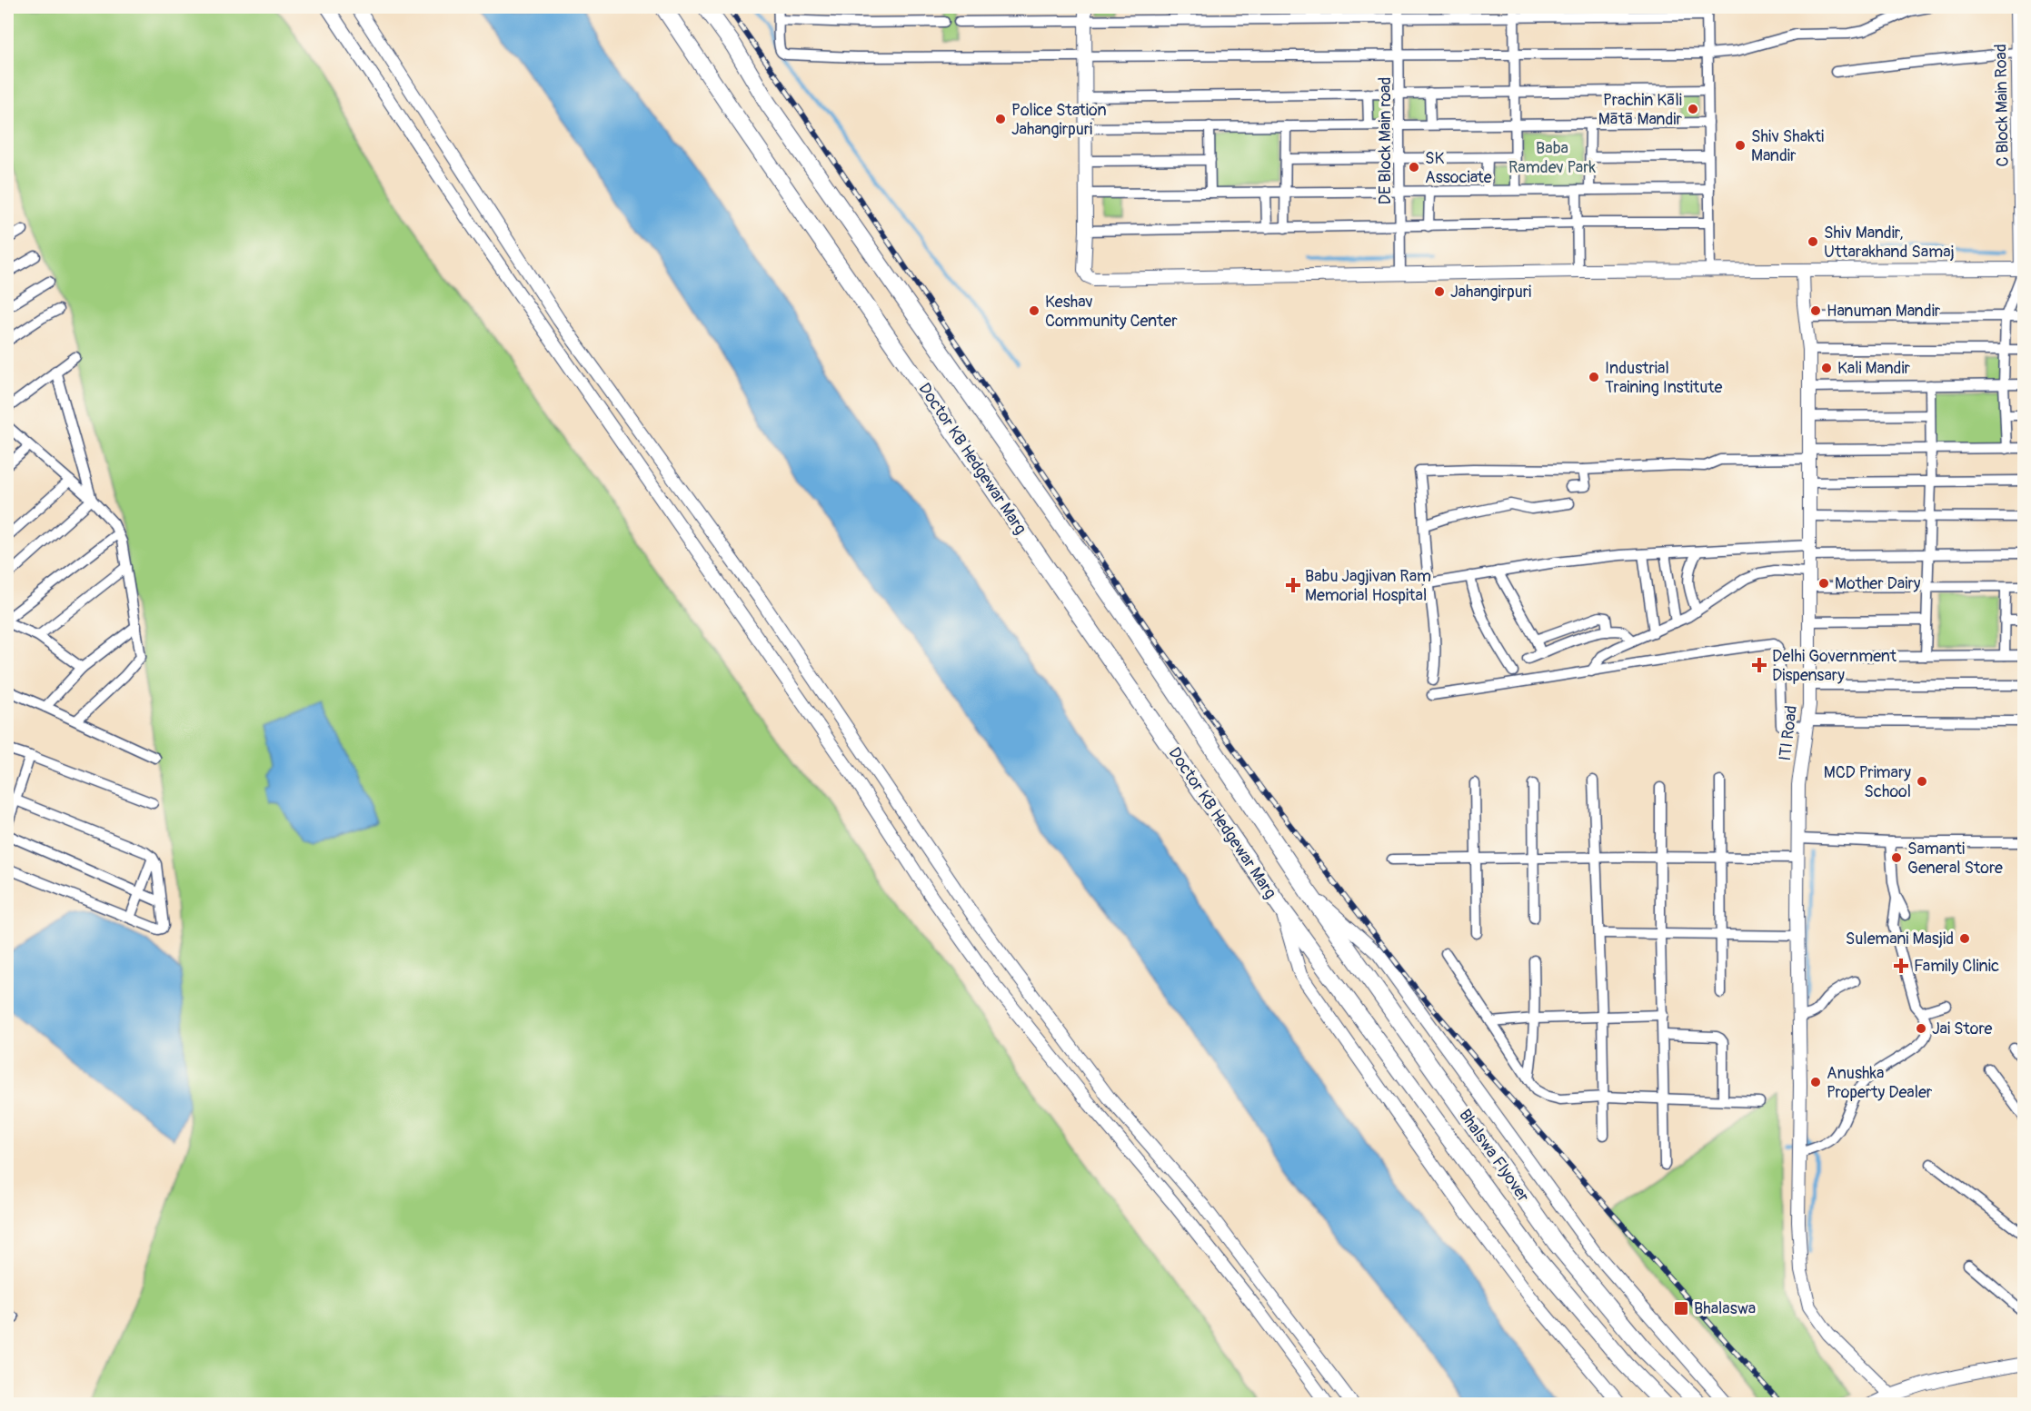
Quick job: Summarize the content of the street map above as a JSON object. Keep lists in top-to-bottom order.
{
  "streets": {
    "highway": ["Doctor KB Hedgewar Marg", "Bhalswa Flyover"],
    "street": ["C Block Main Road", "DE Block Main road", "ITI Road"]
  },
  "crossings": [
    ["Doctor KB Hedgewar Marg", "Bhalswa Flyover"]
  ],
  "parks": ["Baba Ramdev Park"],
  "places": {
    "other": [
      "Prachin Kāli Mātā Mandir",
      "Police Station Jahangirpuri",
      "Shiv Shakti Mandir",
      "SK Associate",
      "Shiv Mandir, Uttarakhand Samaj",
      "Jahangirpuri",
      "Keshav Community Center",
      "Hanuman Mandir",
      "Kali Mandir",
      "Industrial Training Institute",
      "Mother Dairy",
      "MCD Primary School",
      "Samanti General Store",
      "Sulemani Masjid",
      "Jai Store",
      "Anushka Property Dealer"
    ],
    "health": ["Babu Jagjivan Ram Memorial Hospital", "Delhi Government Dispensary", "Family Clinic"],
    "transit": ["Bhalaswa"]
  }
}
